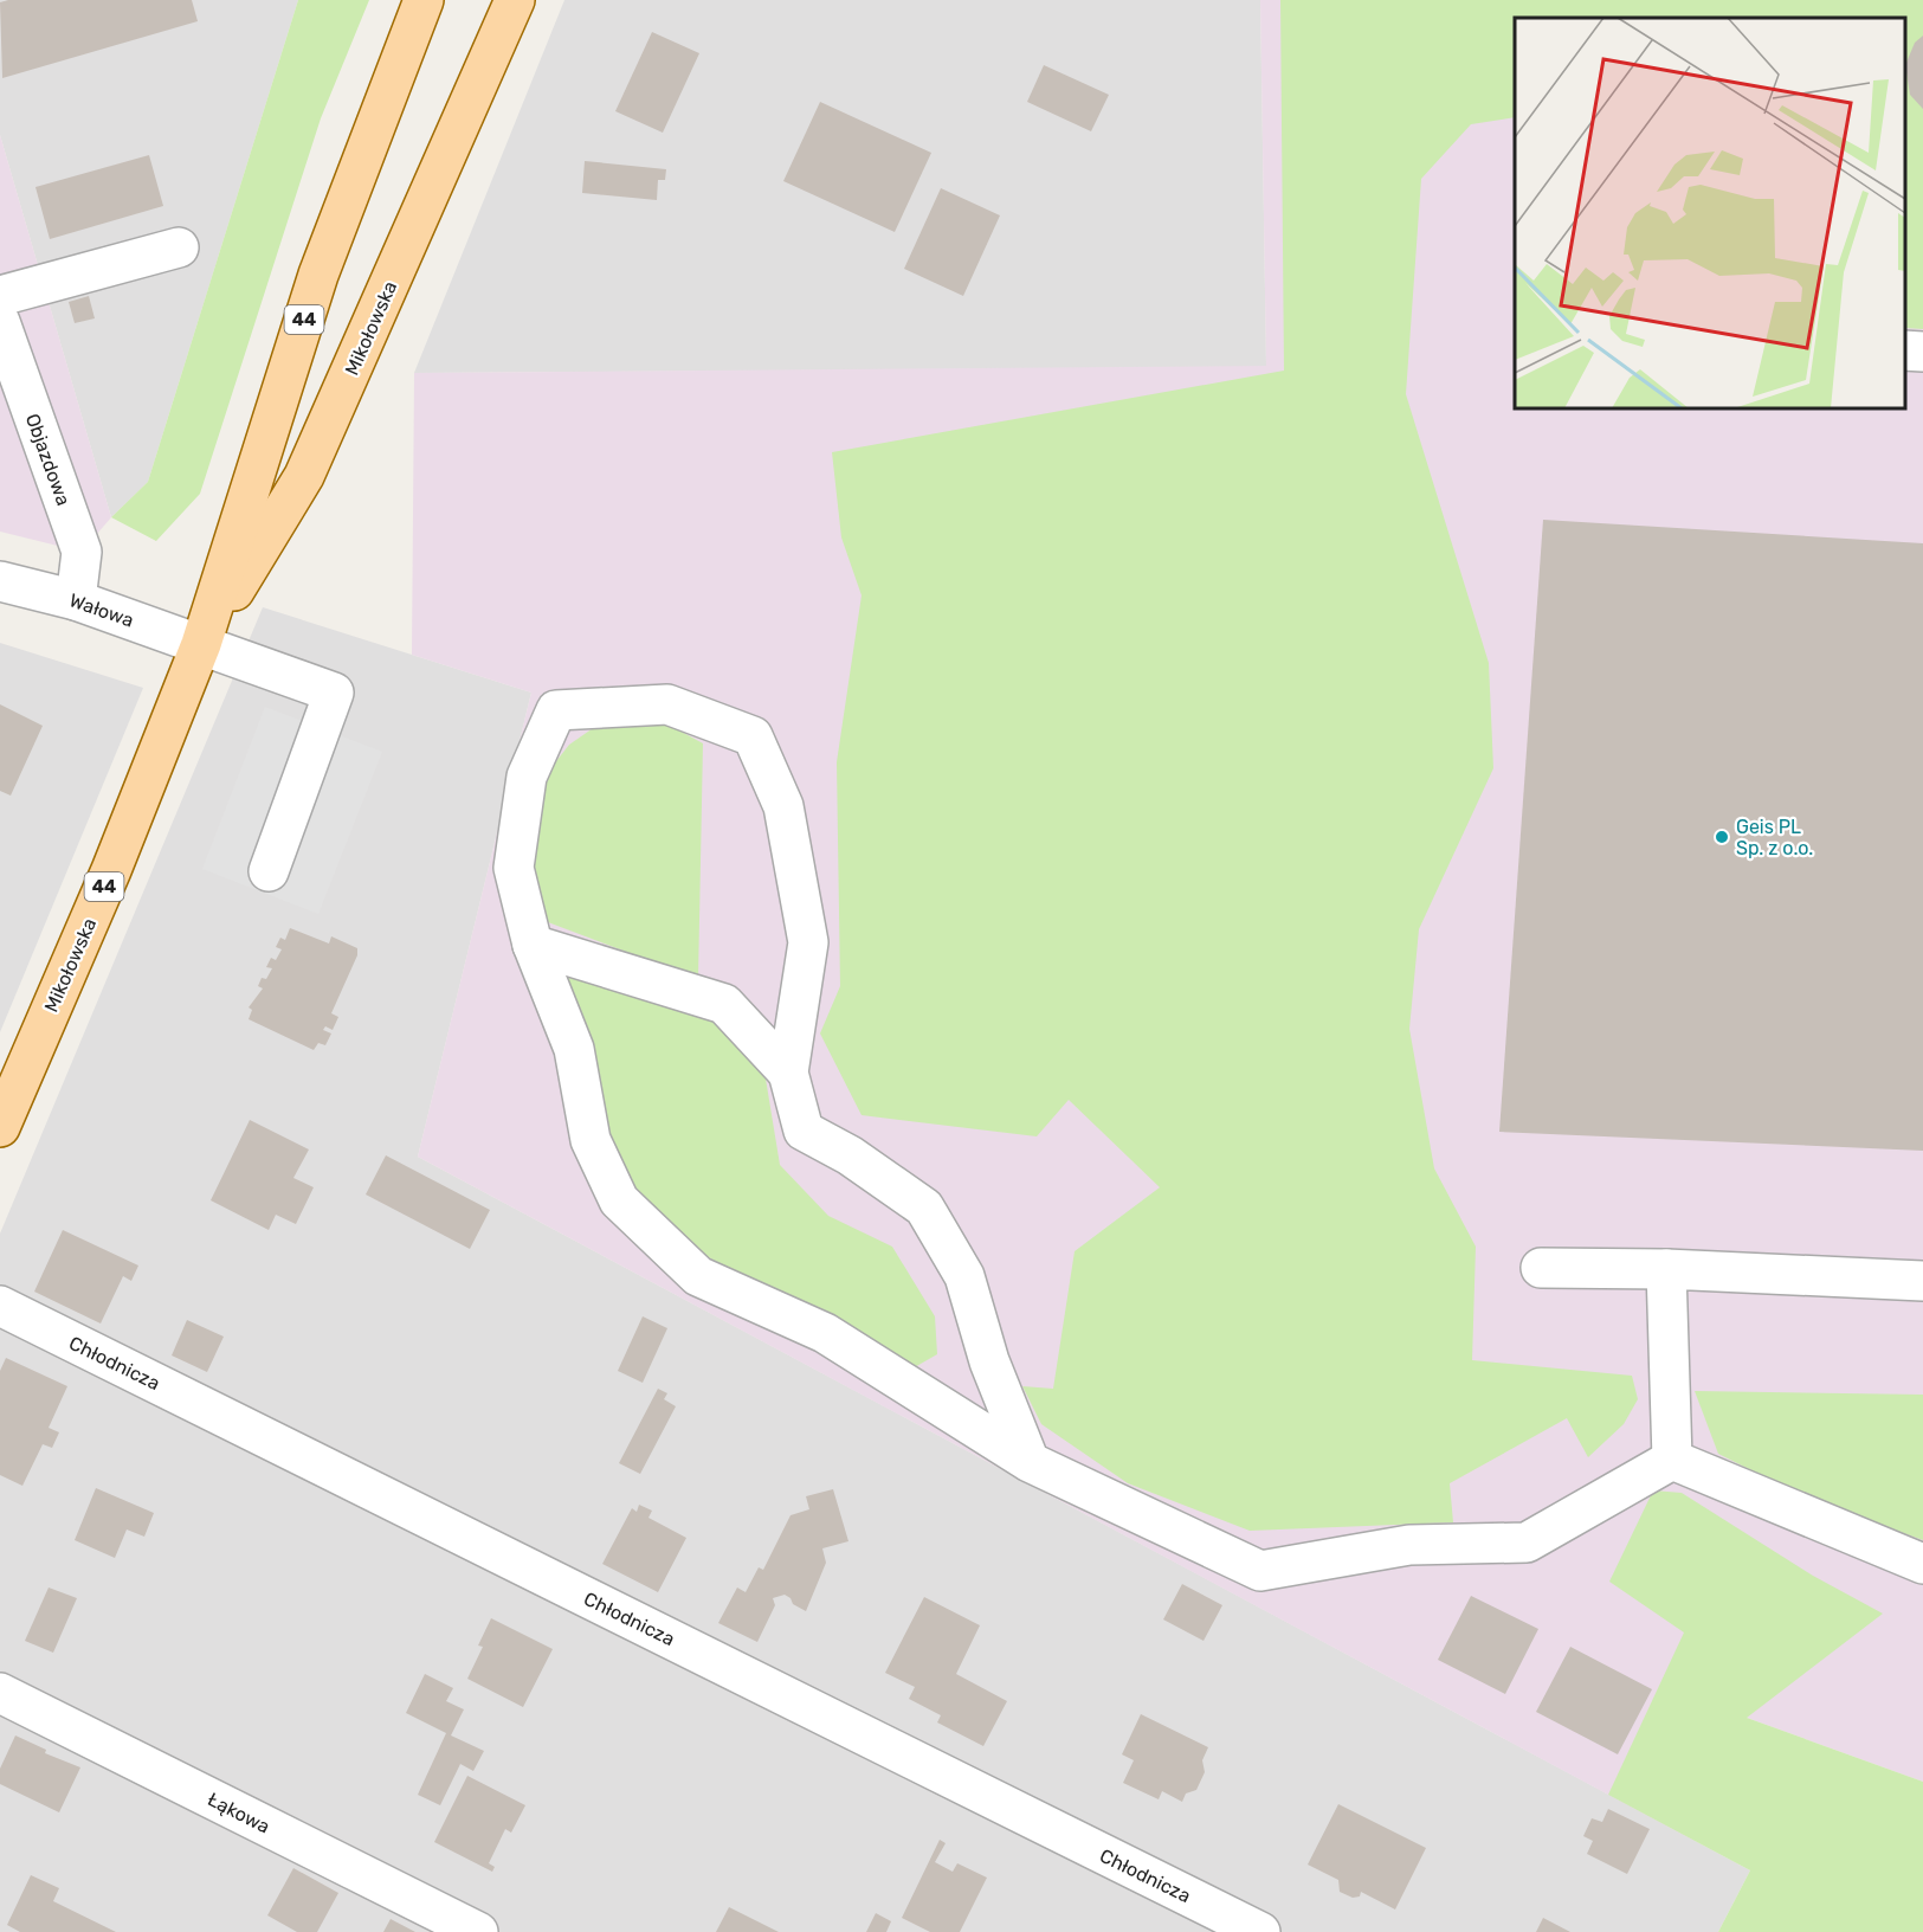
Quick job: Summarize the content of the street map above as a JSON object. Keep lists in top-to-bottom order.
{
  "streets": {
    "main road": ["44", "Mikołowska"],
    "street": [
      "Objazdowa",
      "Wałowa",
      "Chłodnicza",
      "Łąkowa"
    ]
  },
  "crossings": [
    ["Mikołowska", "Wałowa"],
    ["Objazdowa", "Wałowa"]
  ],
  "places": ["Geis PL Sp. z o.o."]
}
